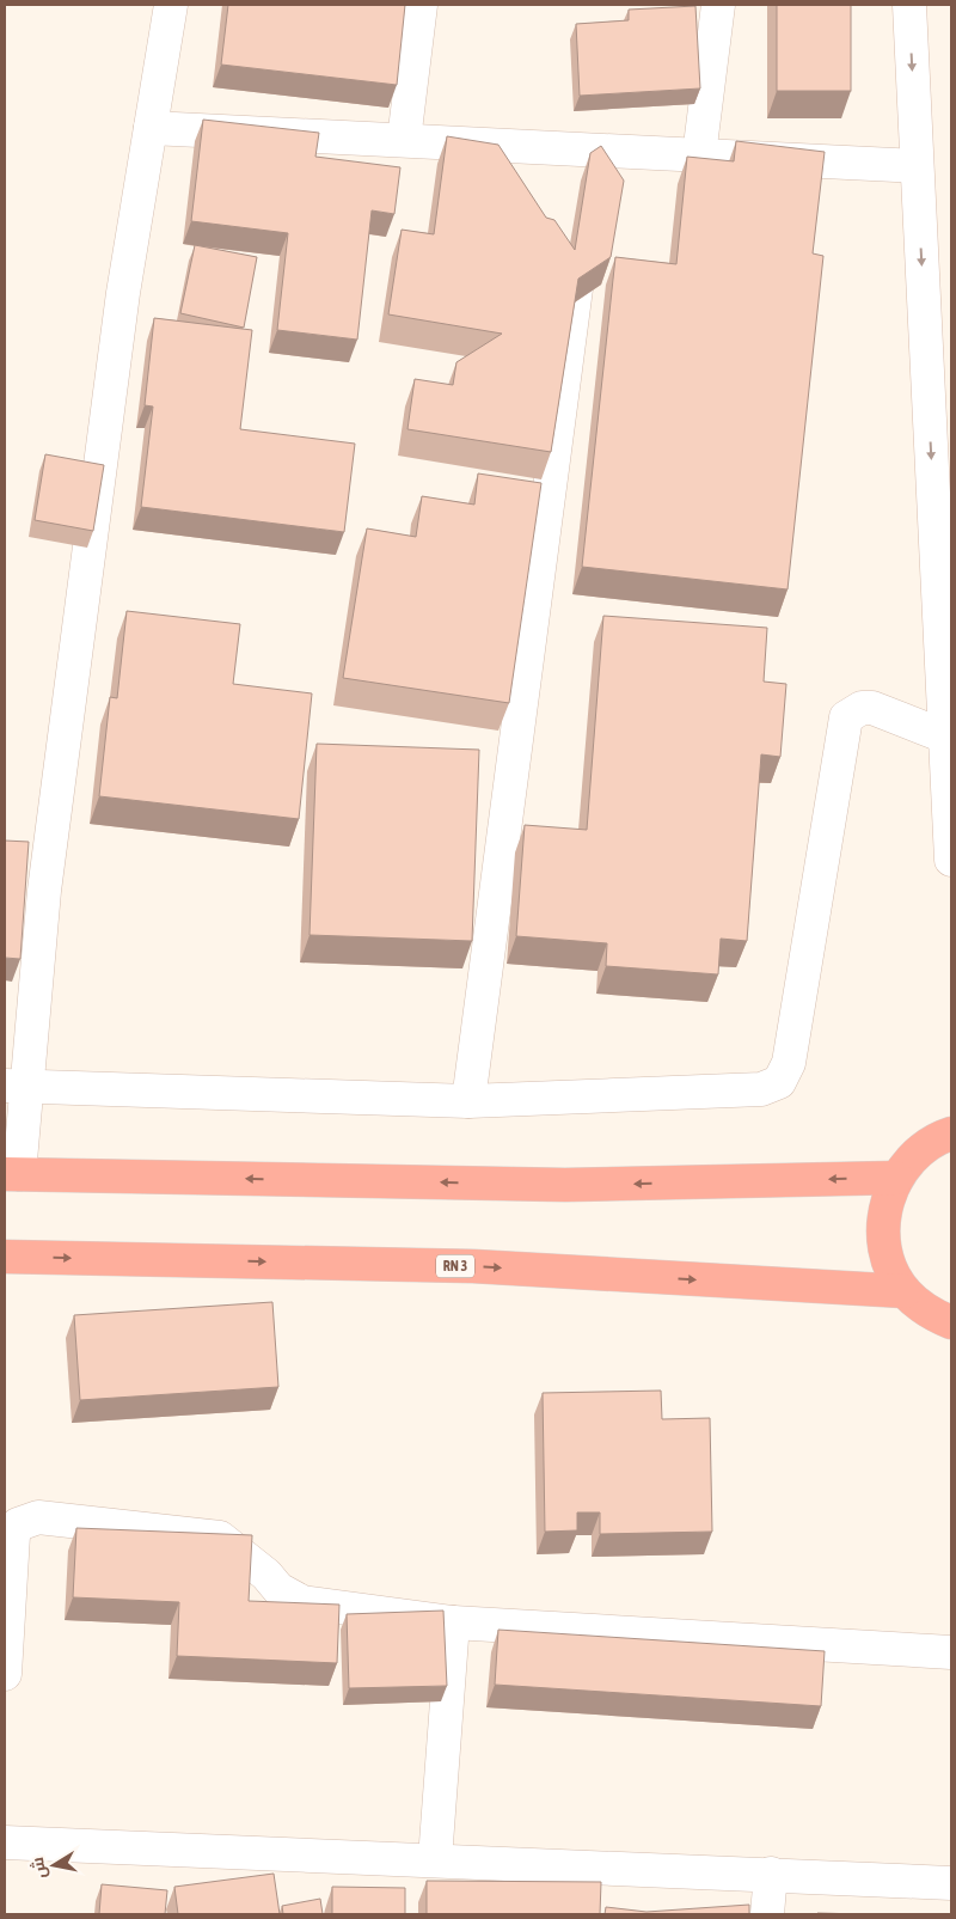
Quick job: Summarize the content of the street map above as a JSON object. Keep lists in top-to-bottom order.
{
  "streets": {
    "highway": ["RN 3"]
  },
  "north": "left"
}
